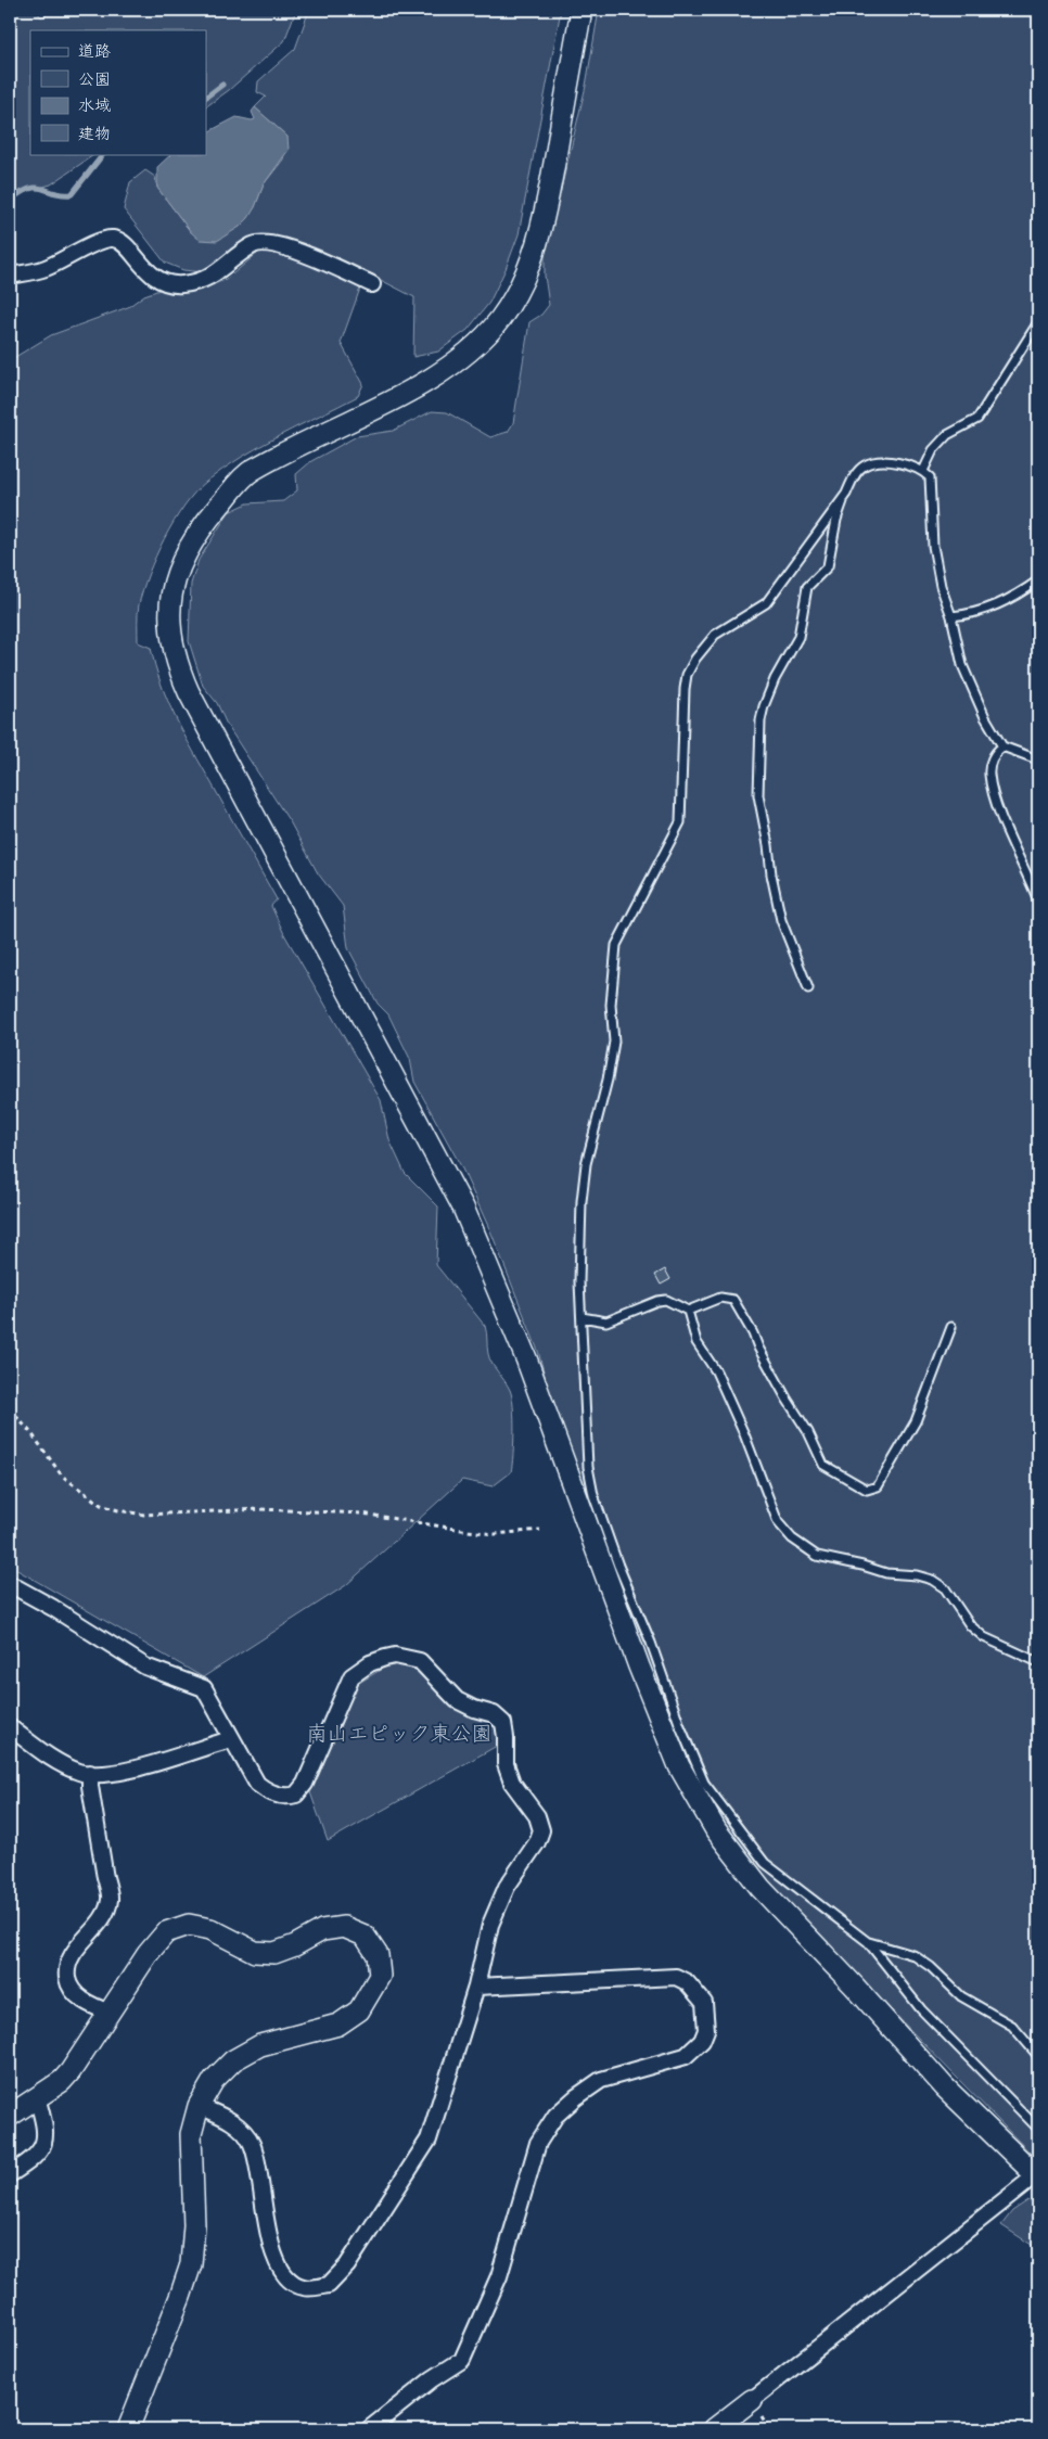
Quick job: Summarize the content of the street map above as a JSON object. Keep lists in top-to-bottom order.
{
  "parks": ["南山エピック東公園"],
  "legend": [
    "道路",
    "公園",
    "水域",
    "建物"
  ]
}
